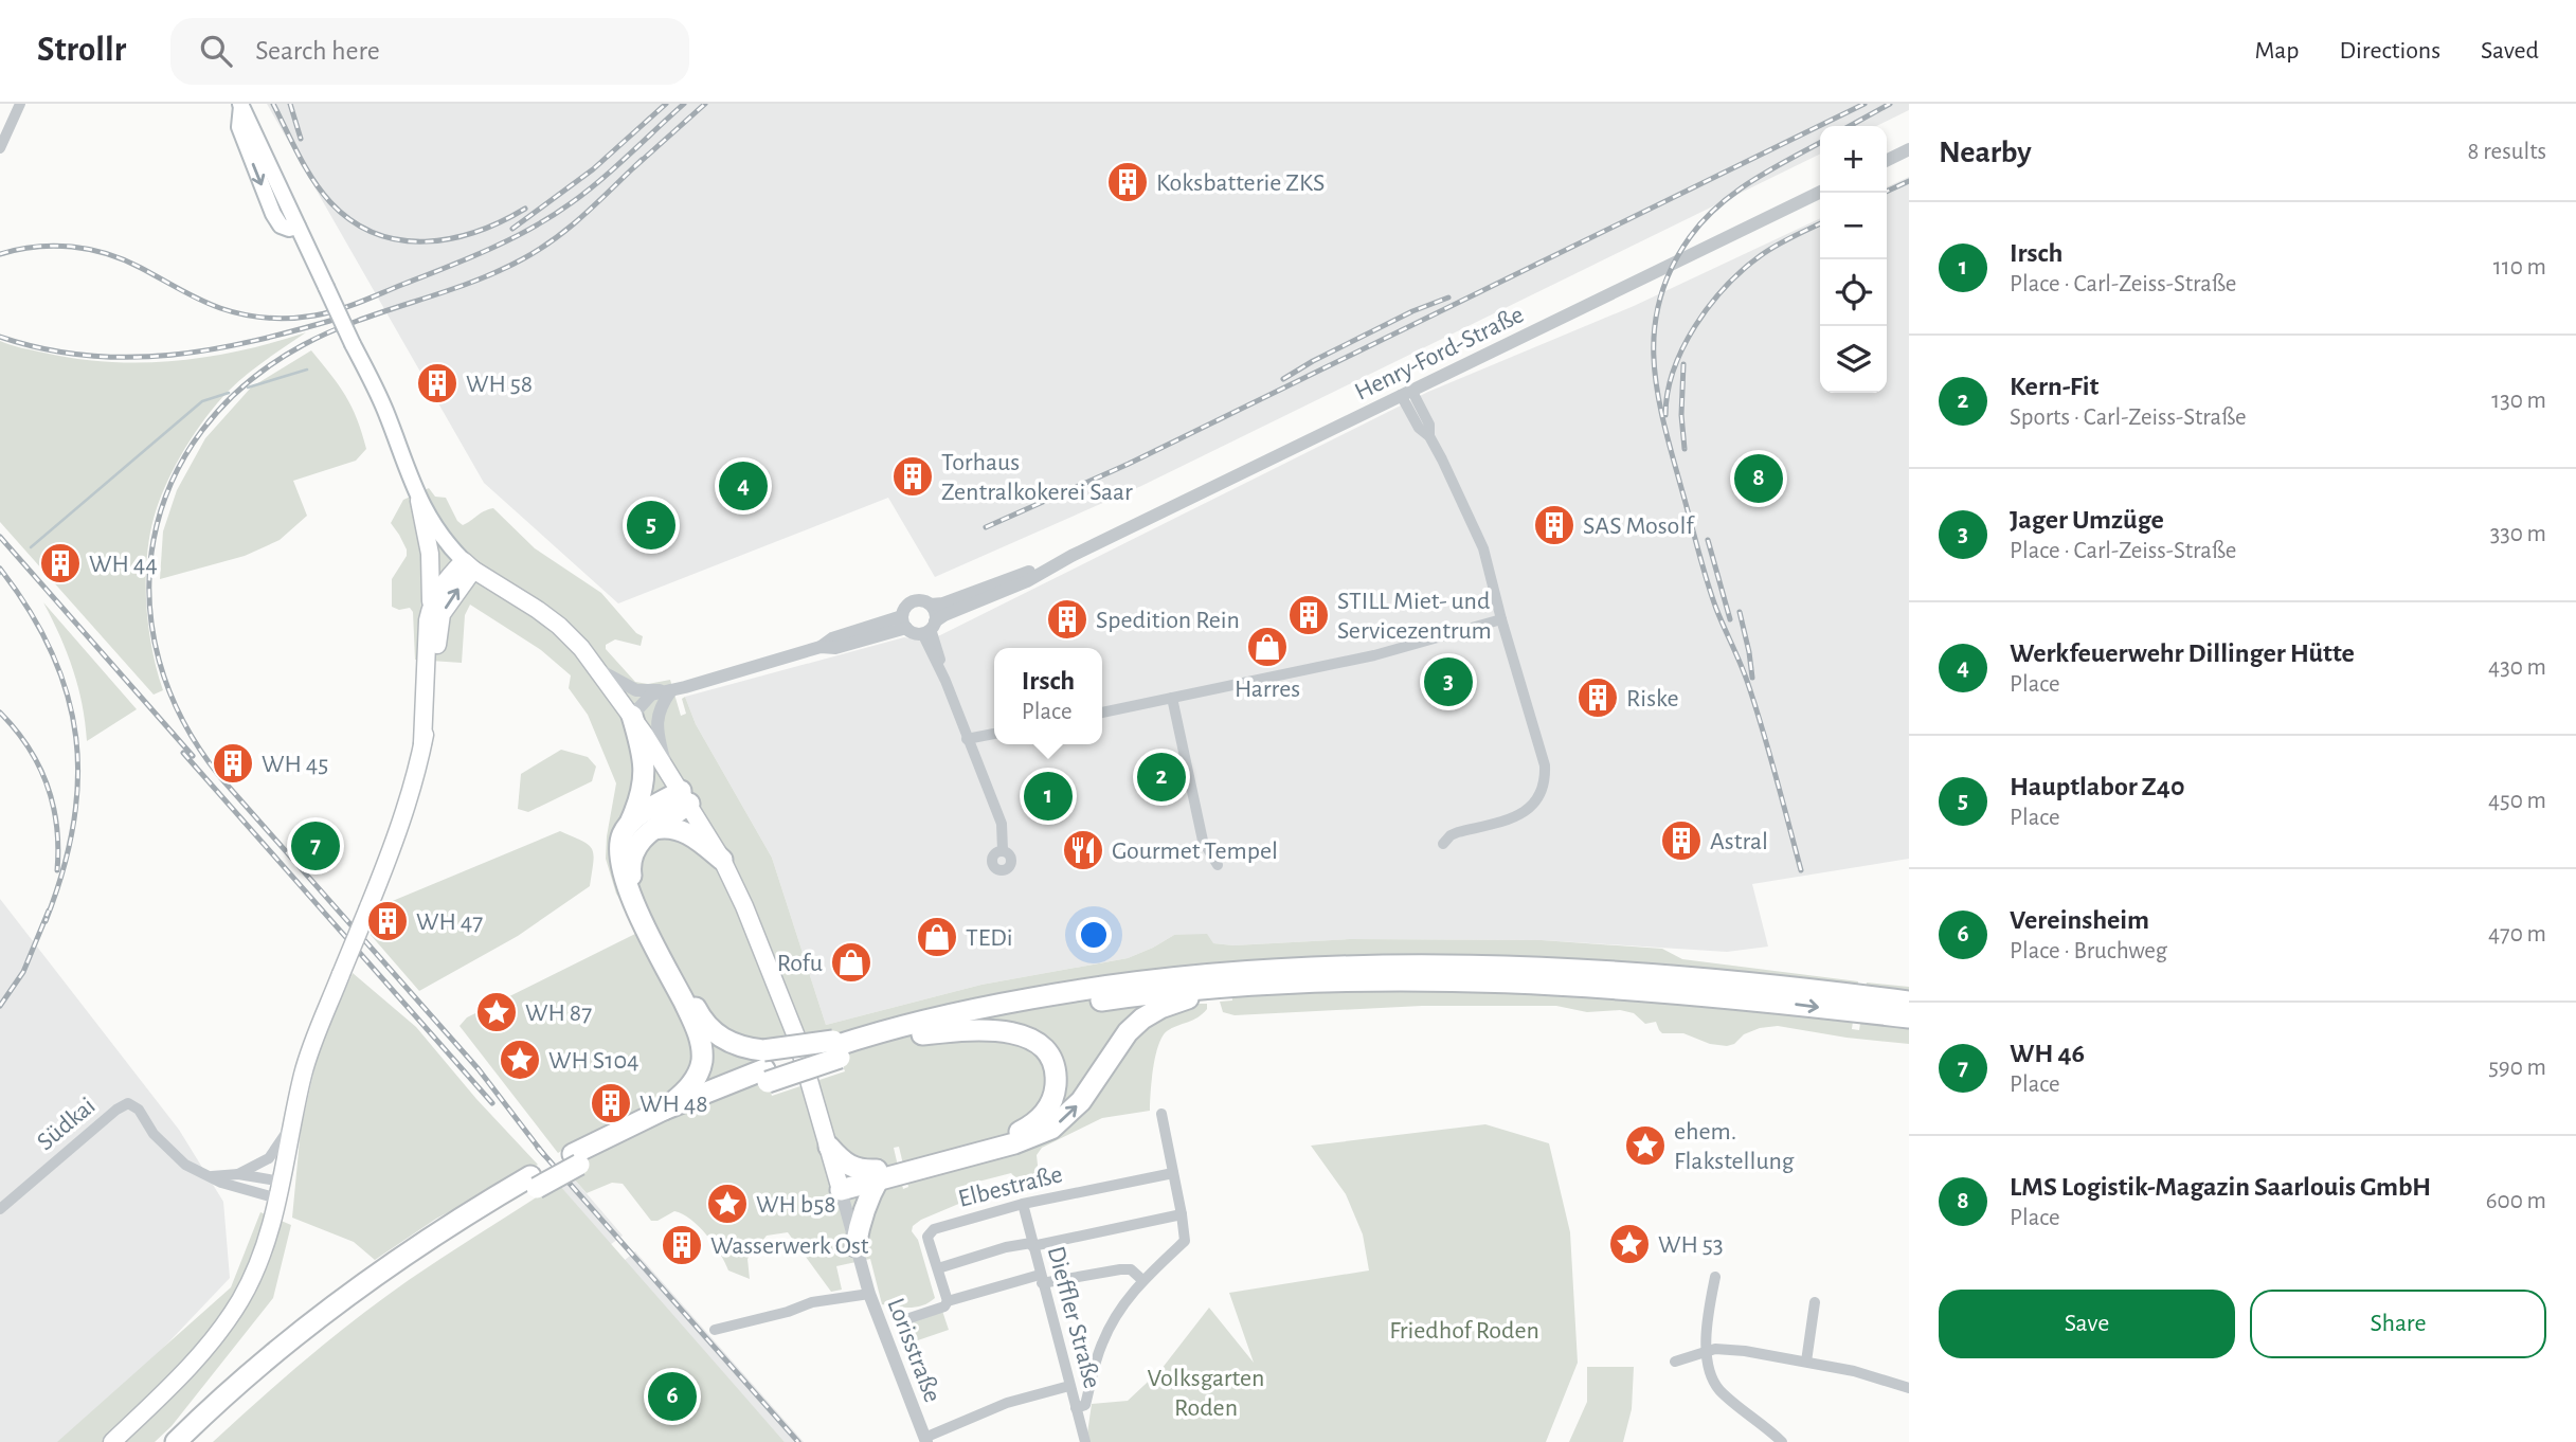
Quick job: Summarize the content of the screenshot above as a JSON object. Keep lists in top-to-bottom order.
{
  "streets": {
    "street": [
      "Henry-Ford-Straße",
      "Südkai",
      "Elbestraße",
      "Dieffler Straße",
      "Lorisstraße"
    ]
  },
  "crossings": [
    ["Elbestraße", "Dieffler Straße"]
  ],
  "parks": ["Friedhof Roden", "Volksgarten Roden"],
  "places": {
    "building": [
      "Koksbatterie ZKS",
      "WH 58",
      "Torhaus Zentralkokerei Saar",
      "SAS Mosolf",
      "WH 44",
      "STILL Miet- und Servicezentrum",
      "Spedition Rein",
      "Riske",
      "WH 45",
      "Astral",
      "WH 47",
      "WH 48",
      "Wasserwerk Ost"
    ],
    "shop": ["Harres", "TEDi", "Rofu"],
    "restaurant": ["Gourmet Tempel"],
    "place": [
      "WH 87",
      "WH S104",
      "ehem. Flakstellung",
      "WH b58",
      "WH 53"
    ]
  },
  "page": {
    "header": "Strollr",
    "search": "Search here",
    "nav": ["Map", "Directions", "Saved"],
    "heading": ["Nearby", "8 results"],
    "map_buttons": ["+", "−"],
    "list": [
      {
        "mark": "1",
        "name": "Irsch",
        "note": "Place · Carl-Zeiss-Straße",
        "value": "110 m"
      },
      {
        "mark": "2",
        "name": "Kern-Fit",
        "note": "Sports · Carl-Zeiss-Straße",
        "value": "130 m"
      },
      {
        "mark": "3",
        "name": "Jager Umzüge",
        "note": "Place · Carl-Zeiss-Straße",
        "value": "330 m"
      },
      {
        "mark": "4",
        "name": "Werkfeuerwehr Dillinger Hütte",
        "note": "Place",
        "value": "430 m"
      },
      {
        "mark": "5",
        "name": "Hauptlabor Z40",
        "note": "Place",
        "value": "450 m"
      },
      {
        "mark": "6",
        "name": "Vereinsheim",
        "note": "Place · Bruchweg",
        "value": "470 m"
      },
      {
        "mark": "7",
        "name": "WH 46",
        "note": "Place",
        "value": "590 m"
      },
      {
        "mark": "8",
        "name": "LMS Logistik-Magazin Saarlouis GmbH",
        "note": "Place",
        "value": "600 m"
      }
    ],
    "pins": [
      "8",
      "4",
      "5",
      "3",
      "2",
      "1",
      "7",
      "6"
    ],
    "popup": ["Irsch", "Place"],
    "buttons": ["Save", "Share"]
  }
}
